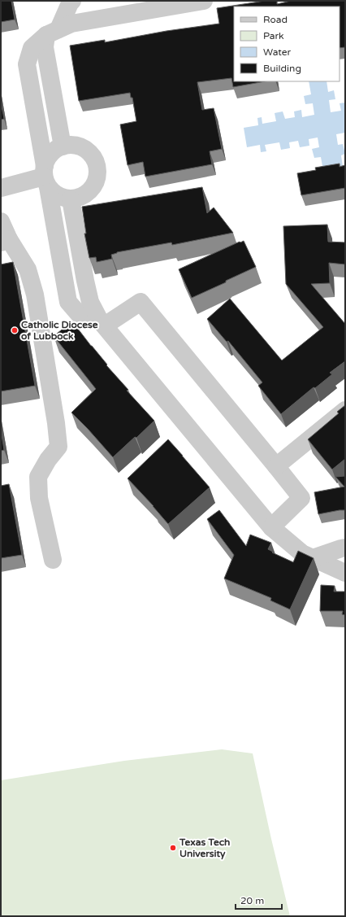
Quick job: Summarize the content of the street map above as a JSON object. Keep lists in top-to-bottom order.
{
  "places": ["Catholic Diocese of Lubbock", "Texas Tech University"],
  "legend": [
    "Road",
    "Park",
    "Water",
    "Building"
  ],
  "scale_bar": "20 m"
}
